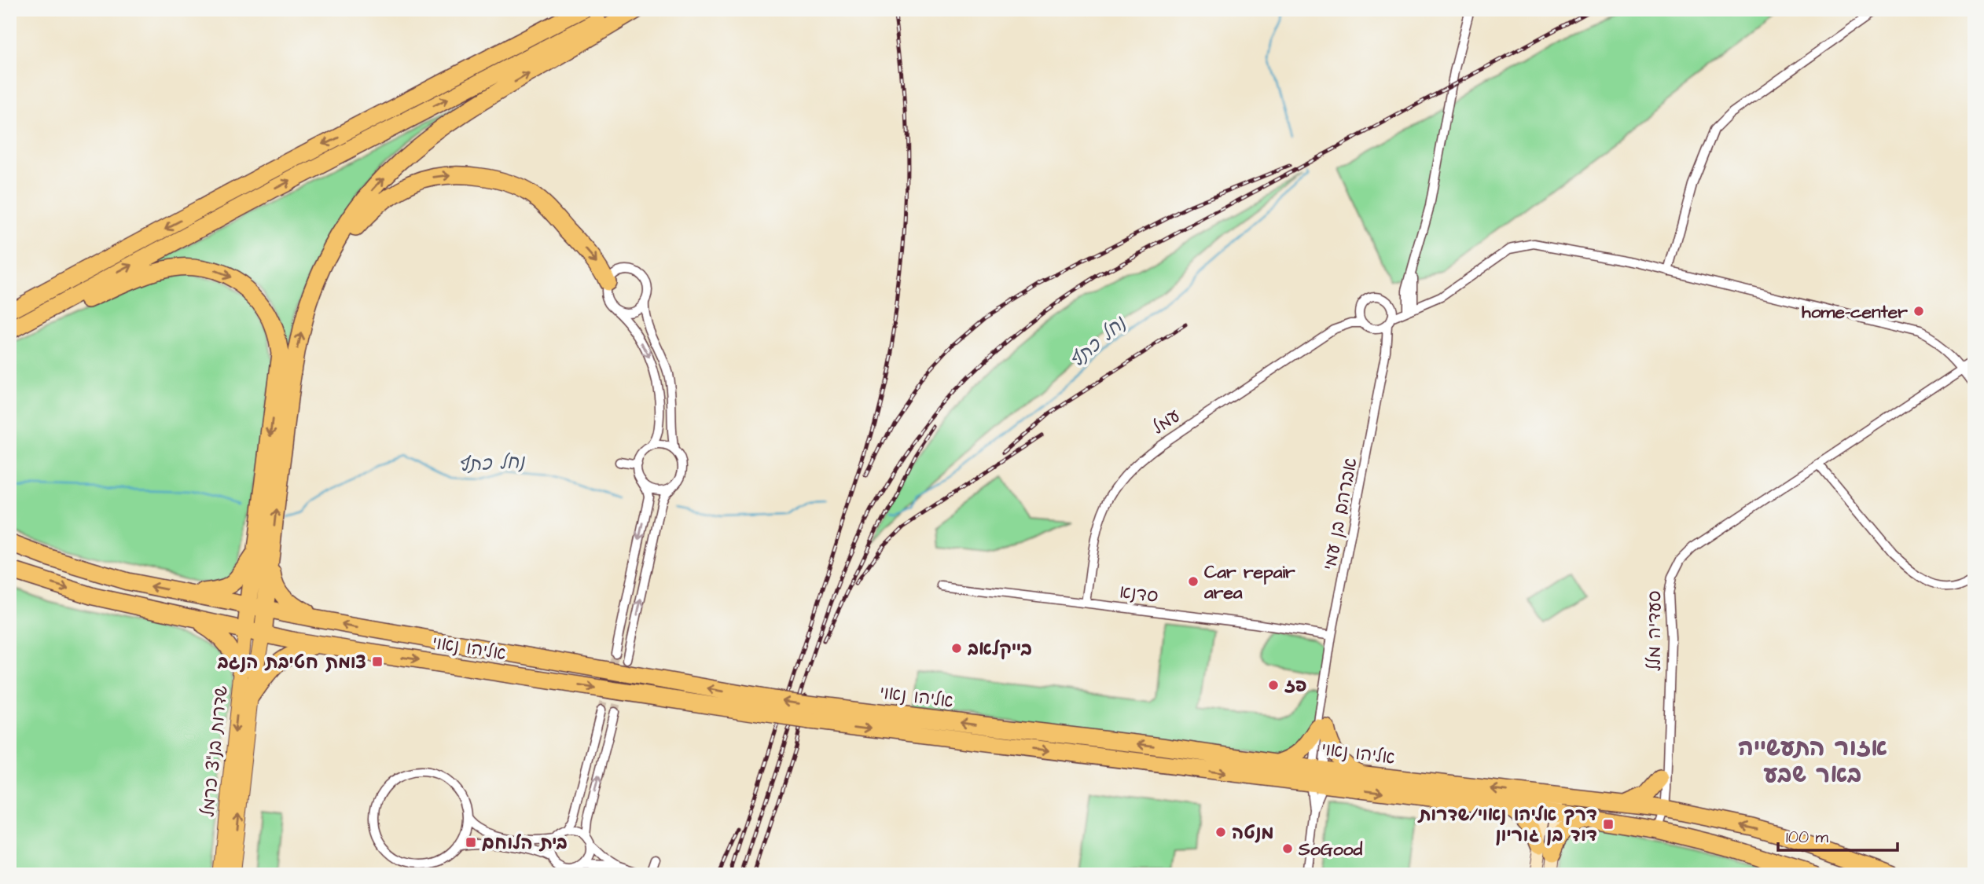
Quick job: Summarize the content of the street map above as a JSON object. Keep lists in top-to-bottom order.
{
  "streets": {
    "highway": ["אליהו נאוי"],
    "main road": ["שדרות בנ\"צ כרמל"],
    "street": [
      "עמל",
      "אברהם בן עמי",
      "סדנא",
      "סעדיה מלל"
    ]
  },
  "crossings": [
    ["עמל", "אברהם בן עמי"],
    ["עמל", "סדנא"],
    ["אברהם בן עמי", "סדנא"],
    ["אברהם בן עמי", "אליהו נאוי"],
    ["סעדיה מלל", "אליהו נאוי"],
    ["אליהו נאוי", "שדרות בנ\"צ כרמל"]
  ],
  "districts": ["אזור התעשייה באר שבע"],
  "water": ["נחל כתף"],
  "places": {
    "other": [
      "home-center",
      "Car repair area",
      "בייקלאב",
      "פז",
      "מנטה",
      "SoGood"
    ],
    "transit": ["צומת חטיבת הנגב", "דרך אליהו נאוי/שדרות דוד בן גוריון", "בית הלוחם"]
  },
  "scale_bar": "100 m"
}
